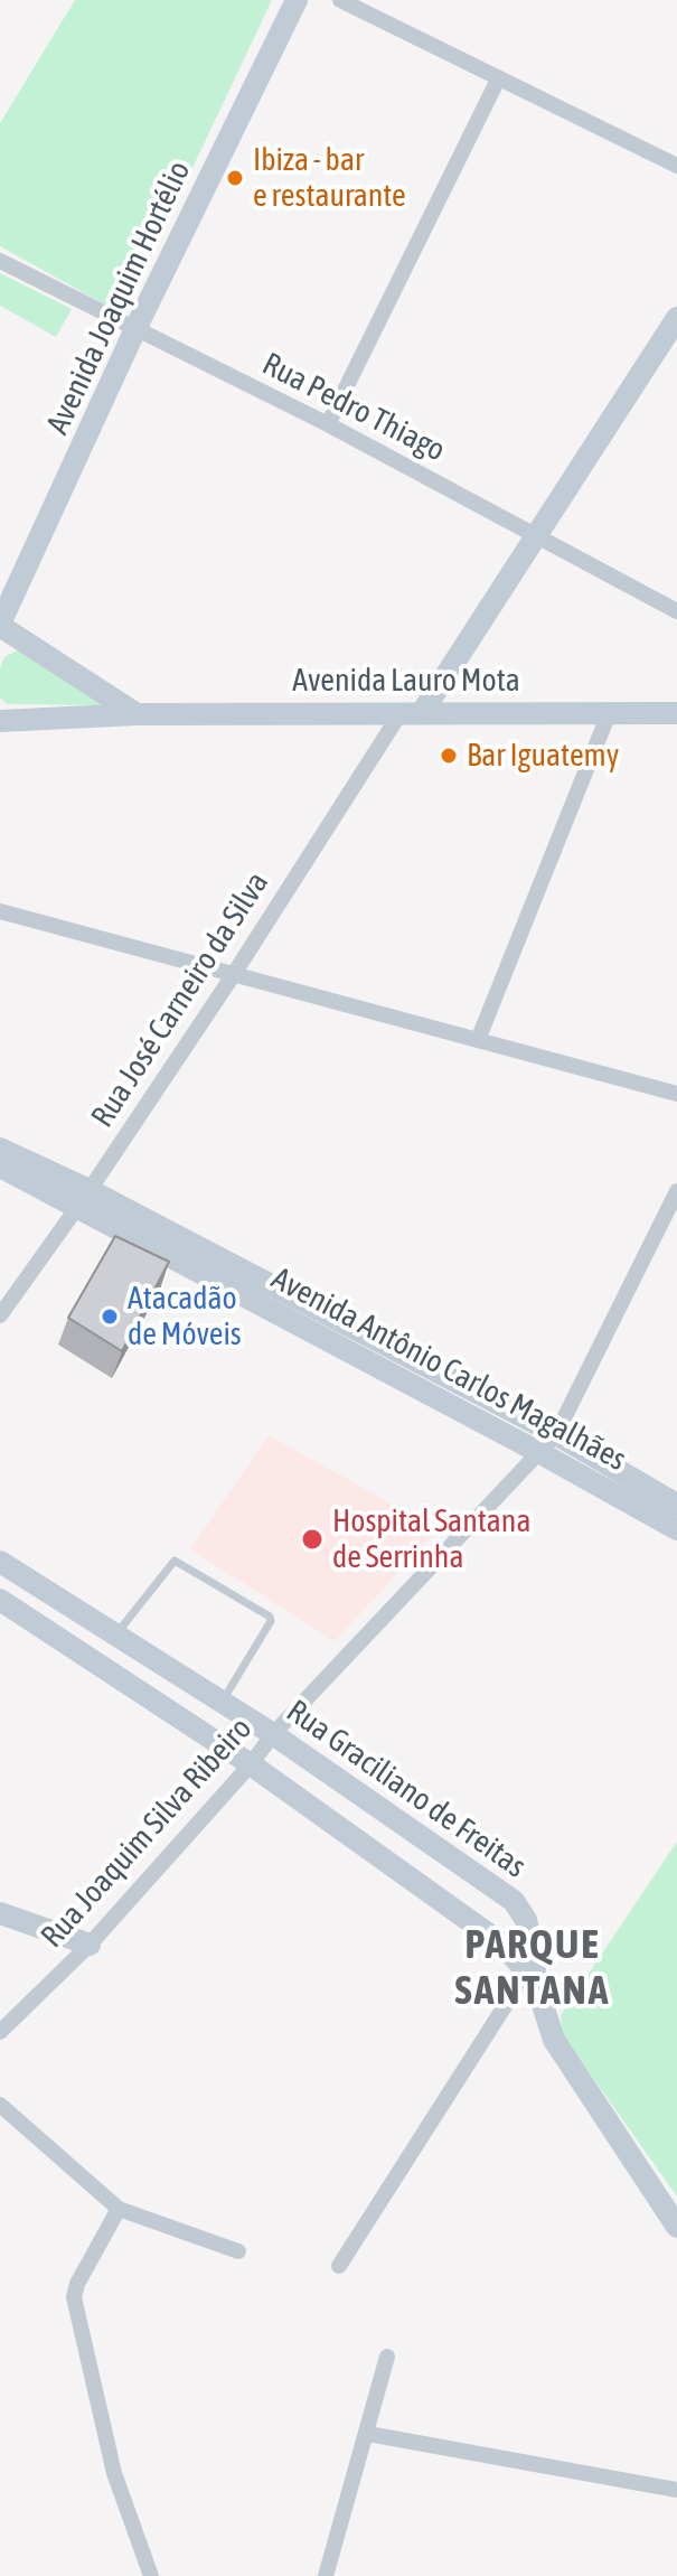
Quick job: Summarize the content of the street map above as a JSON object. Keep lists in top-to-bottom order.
{
  "streets": {
    "street": [
      "Avenida Joaquim Hortélio",
      "Rua Pedro Thiago",
      "Avenida Lauro Mota",
      "Rua José Carneiro da Silva",
      "Avenida Antônio Carlos Magalhães",
      "Rua Graciliano de Freitas",
      "Rua Joaquim Silva Ribeiro"
    ]
  },
  "crossings": [
    ["Avenida Joaquim Hortélio", "Rua Pedro Thiago"],
    ["Avenida Lauro Mota", "Rua José Carneiro da Silva"],
    ["Rua José Carneiro da Silva", "Avenida Antônio Carlos Magalhães"],
    ["Avenida Antônio Carlos Magalhães", "Rua Joaquim Silva Ribeiro"],
    ["Rua Graciliano de Freitas", "Rua Joaquim Silva Ribeiro"]
  ],
  "districts": ["PARQUE SANTANA"],
  "places": [
    "Ibiza - bar e restaurante",
    "Bar Iguatemy",
    "Atacadão de Móveis",
    "Hospital Santana de Serrinha"
  ]
}
